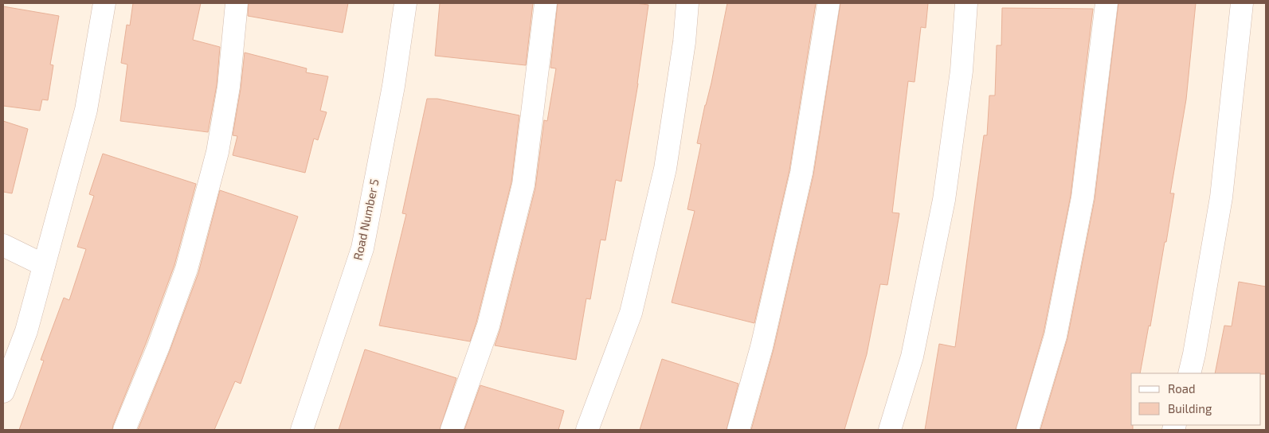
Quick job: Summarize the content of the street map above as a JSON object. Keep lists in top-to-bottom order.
{
  "streets": {
    "street": ["Road Number 5"]
  },
  "legend": ["Road", "Building"]
}
